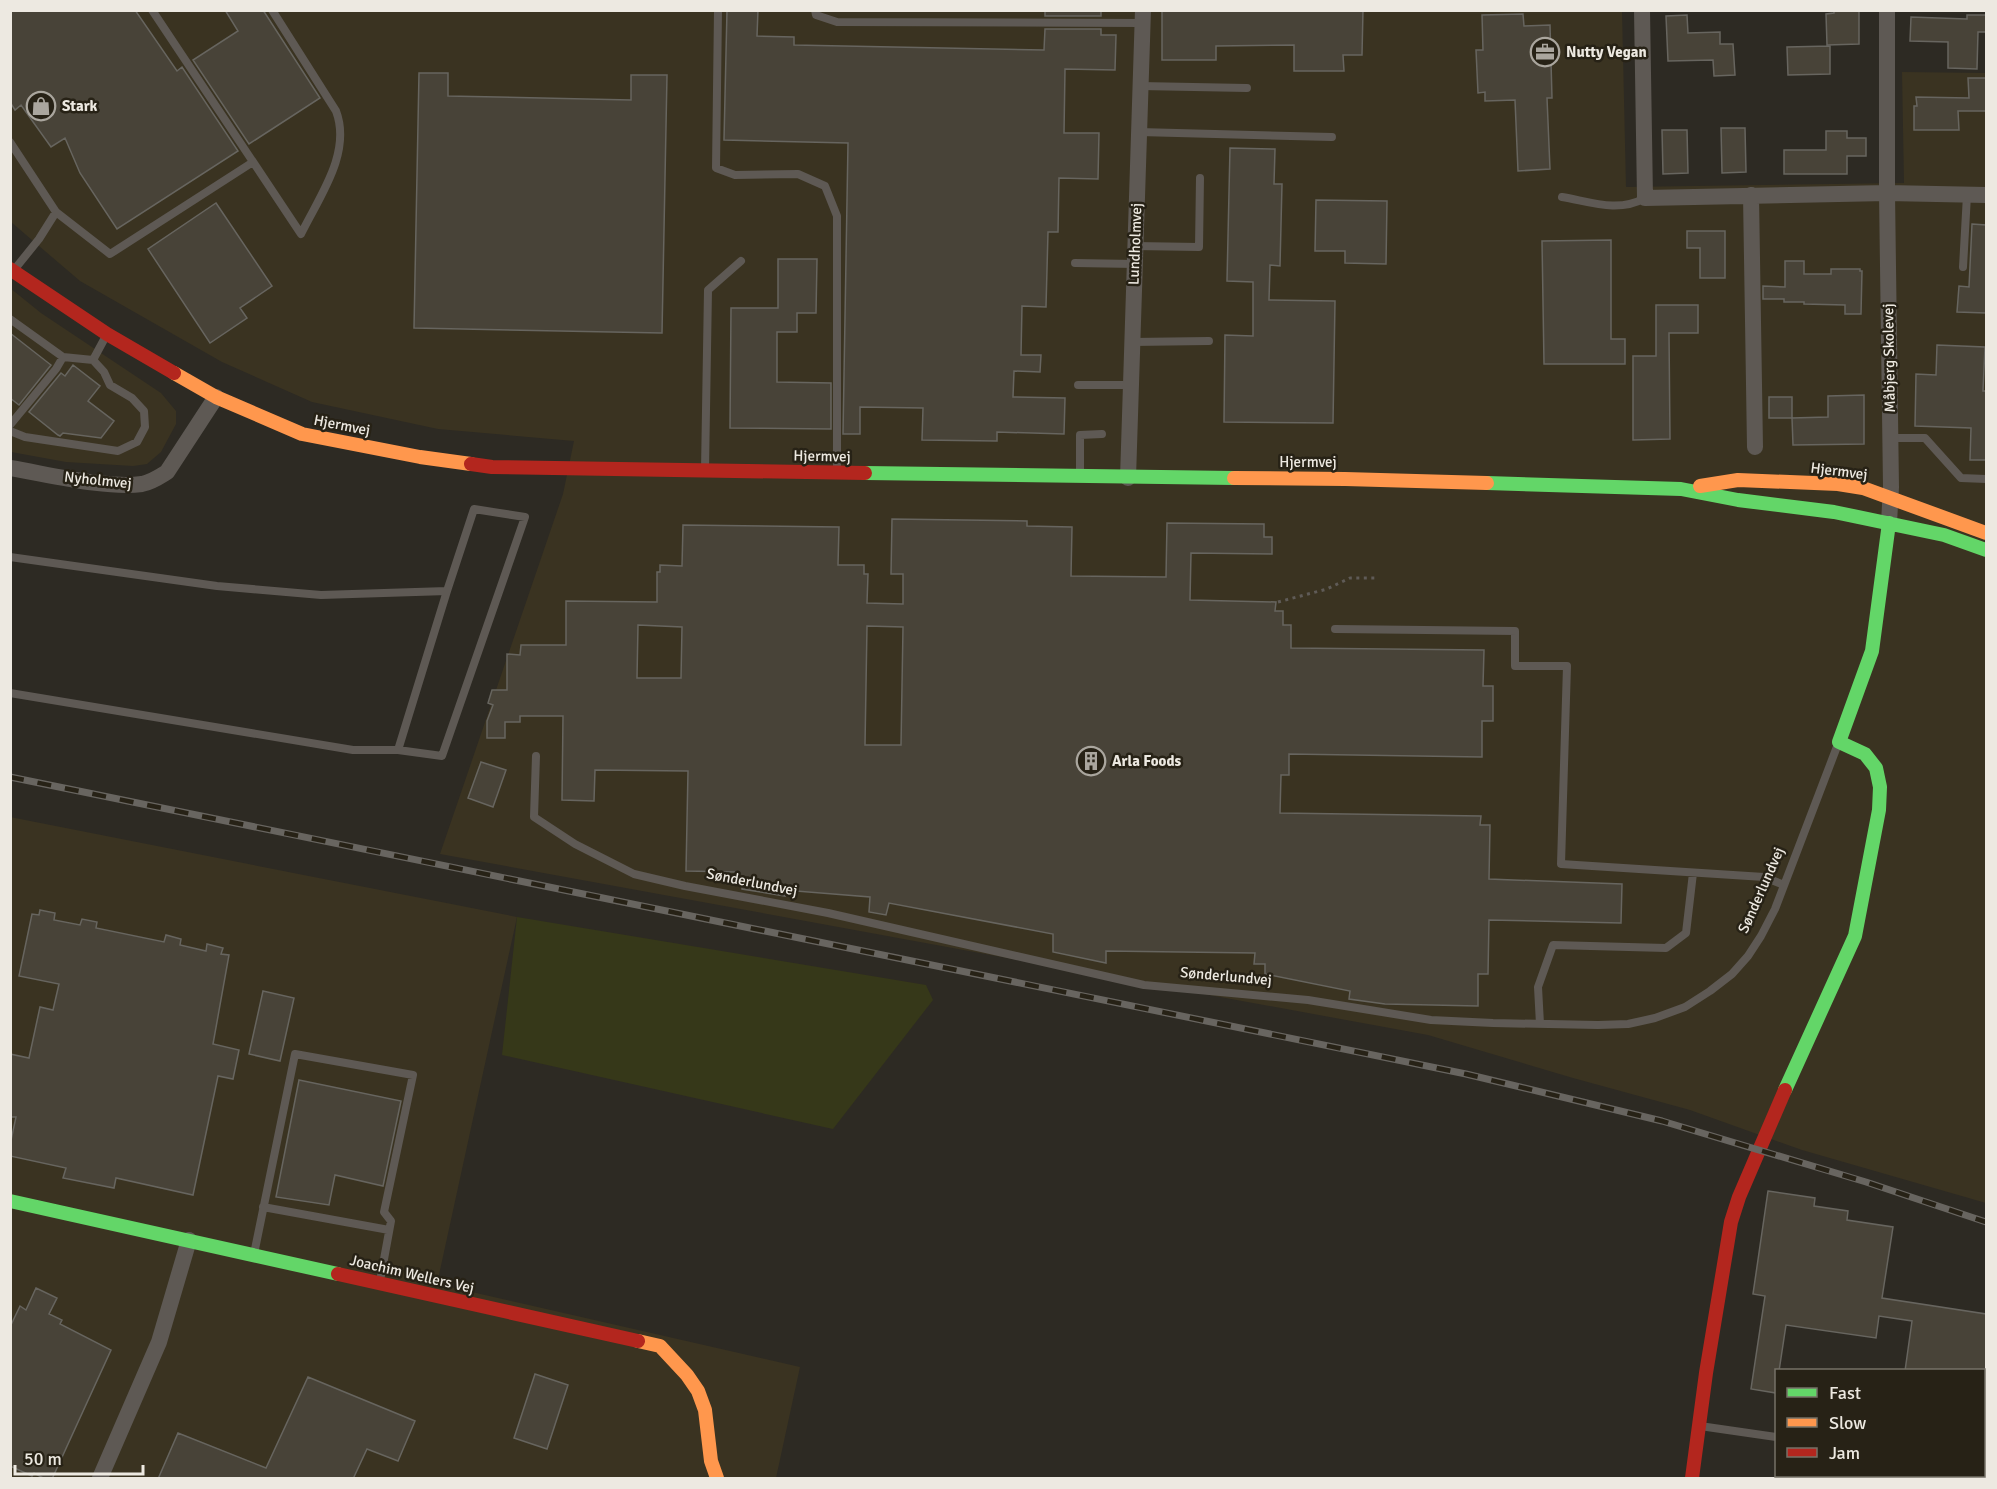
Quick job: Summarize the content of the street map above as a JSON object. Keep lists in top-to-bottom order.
{
  "streets": {
    "street": [
      "Lundholmvej",
      "Måbjerg Skolevej",
      "Hjermvej",
      "Nyholmvej",
      "Sønderlundvej",
      "Joachim Wellers Vej"
    ]
  },
  "crossings": [
    ["Lundholmvej", "Hjermvej"],
    ["Måbjerg Skolevej", "Hjermvej"],
    ["Måbjerg Skolevej", "Sønderlundvej"],
    ["Hjermvej", "Nyholmvej"],
    ["Hjermvej", "Sønderlundvej"]
  ],
  "places": {
    "office": ["Nutty Vegan"],
    "shop": ["Stark"],
    "building": ["Arla Foods"]
  },
  "legend": ["Fast", "Slow", "Jam"],
  "scale_bar": "50 m"
}
